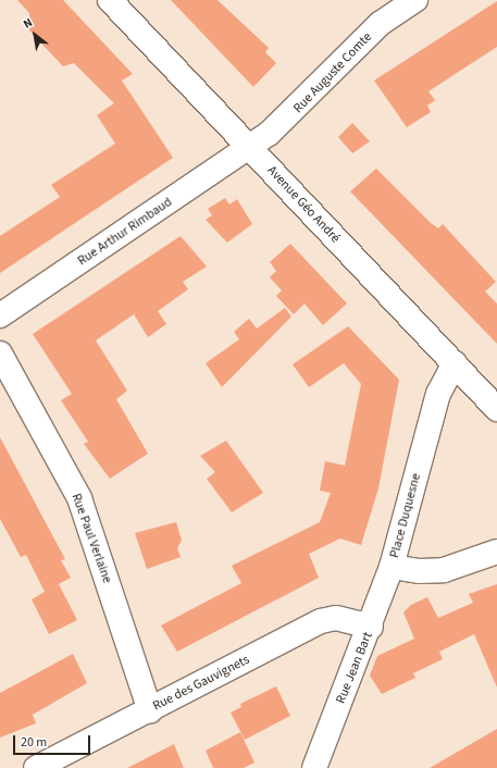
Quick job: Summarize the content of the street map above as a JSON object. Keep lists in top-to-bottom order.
{
  "streets": {
    "street": [
      "Rue Auguste Comte",
      "Avenue Géo André",
      "Rue Arthur Rimbaud",
      "Place Duquesne",
      "Rue Paul Verlaine",
      "Rue Jean Bart",
      "Rue des Gauvignets"
    ]
  },
  "crossings": [
    ["Rue Auguste Comte", "Avenue Géo André"],
    ["Rue Auguste Comte", "Rue Arthur Rimbaud"],
    ["Avenue Géo André", "Rue Arthur Rimbaud"],
    ["Avenue Géo André", "Place Duquesne"],
    ["Place Duquesne", "Rue Jean Bart"],
    ["Rue Paul Verlaine", "Rue des Gauvignets"],
    ["Rue Jean Bart", "Rue des Gauvignets"]
  ],
  "scale_bar": "20 m",
  "north": "top left"
}
